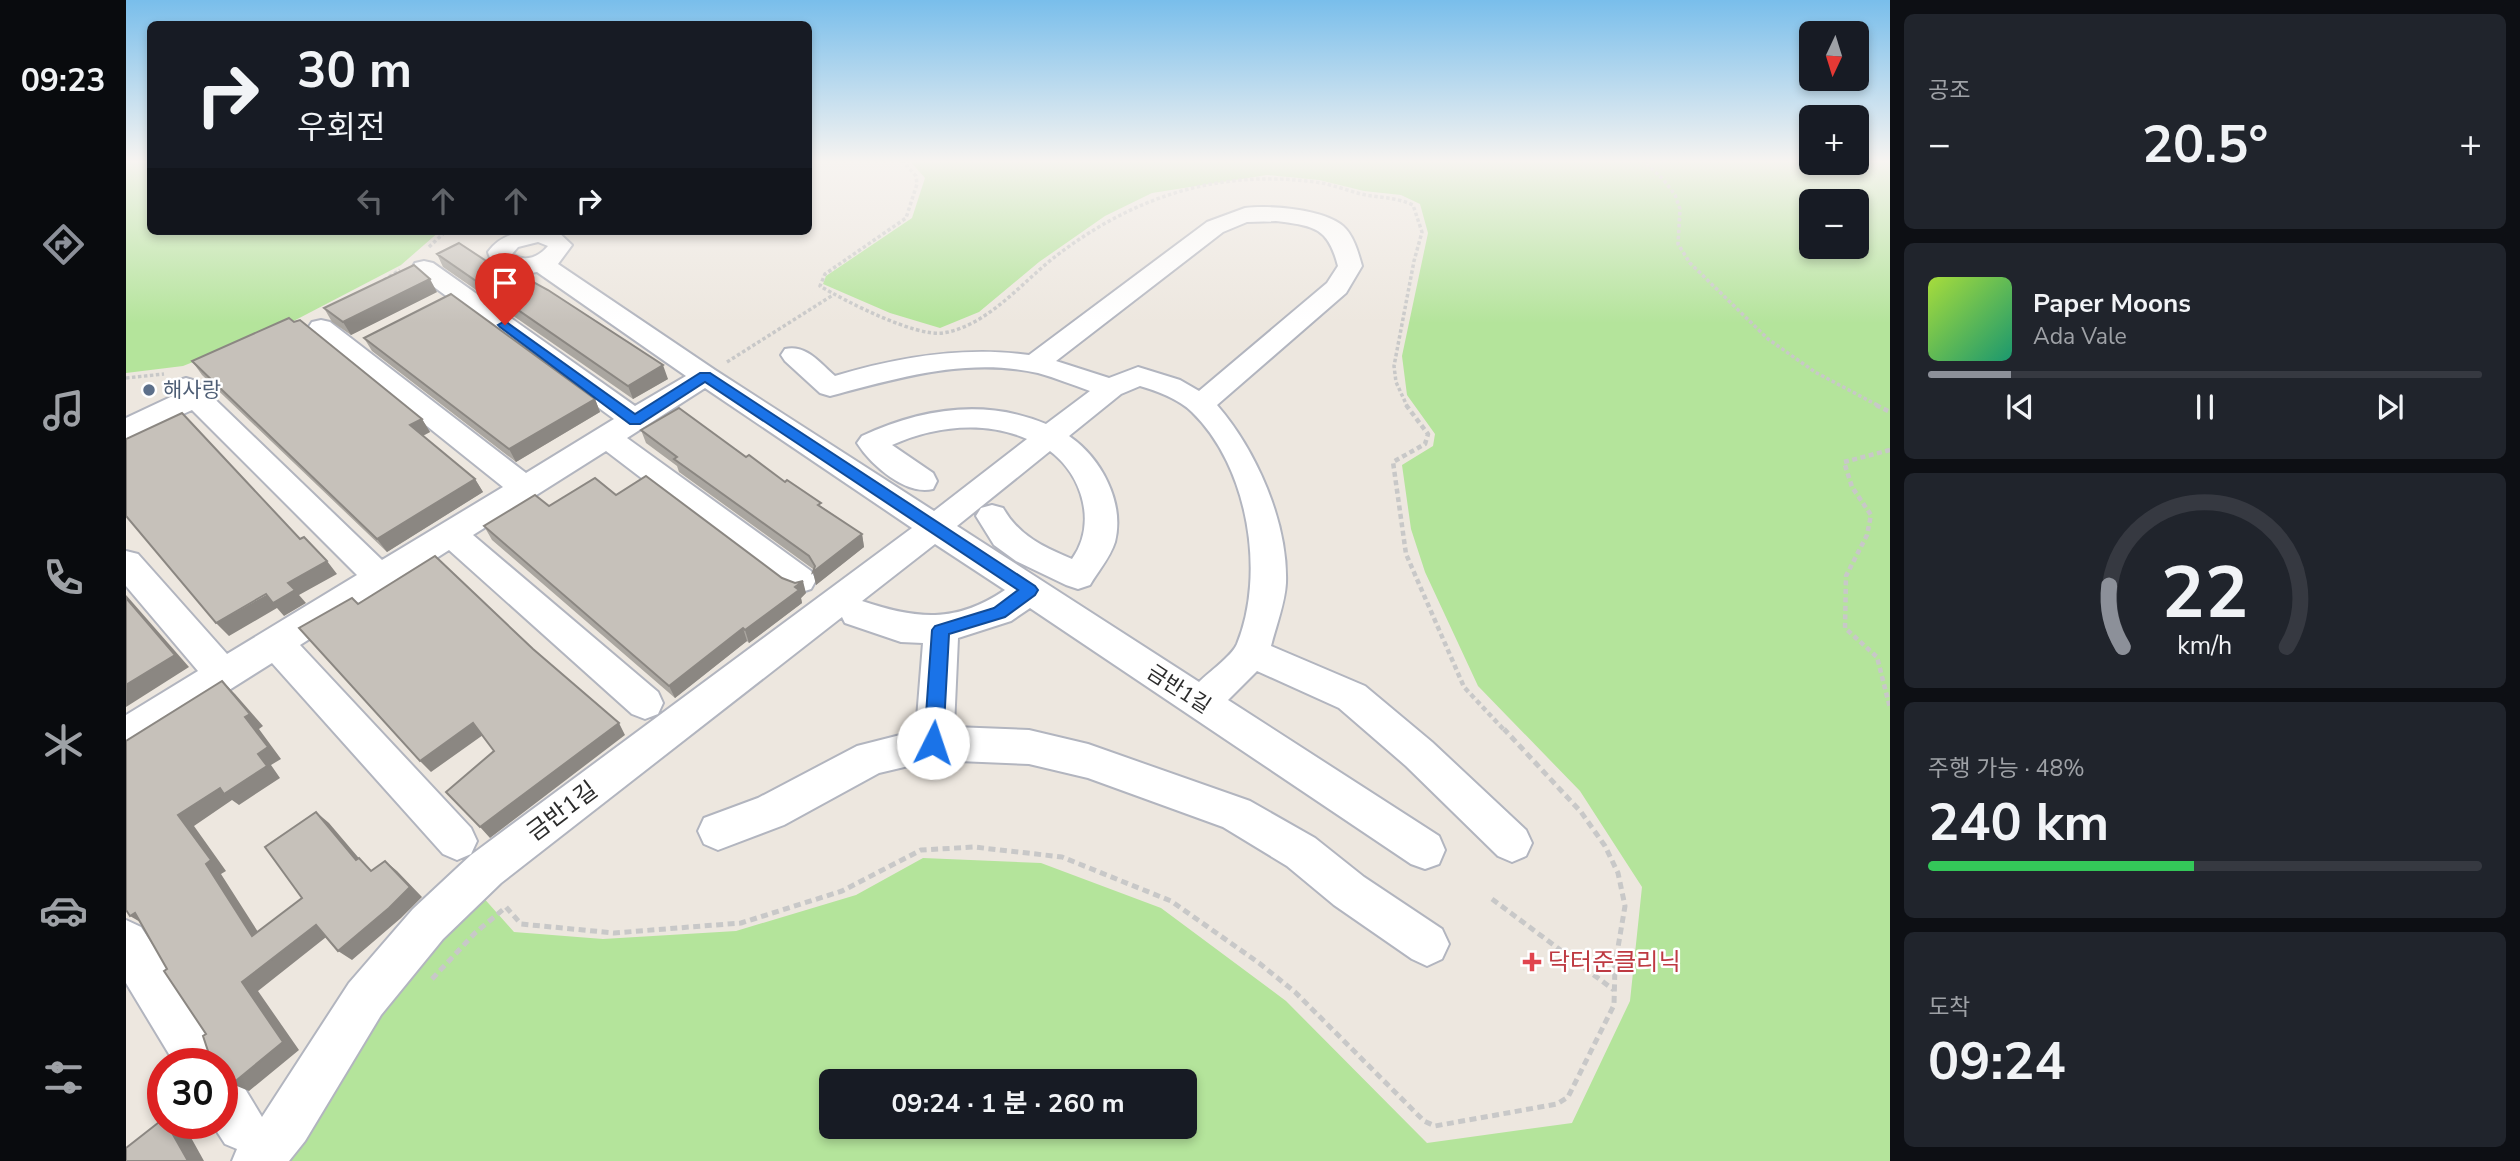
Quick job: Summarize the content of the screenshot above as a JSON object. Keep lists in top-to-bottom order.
{
  "streets": {
    "street": ["금반1길"]
  },
  "places": {
    "other": ["해사랑"],
    "health": ["닥터준클리닉"]
  },
  "north": "bottom",
  "page": {
    "tabs": "09:23",
    "tile": [
      "공조",
      ["주행 가능 · 48%", "240 km"],
      ["도착", "09:24"]
    ],
    "map_buttons": ["+", "−"],
    "turn": ["30 m", "우회전"],
    "heat": ["−", "20.5°", "+"],
    "song": ["Paper Moons", "Ada Vale"],
    "limit": "30",
    "trip": "09:24 · 1 분 · 260 m",
    "gauge": ["22", "km/h"]
  }
}
